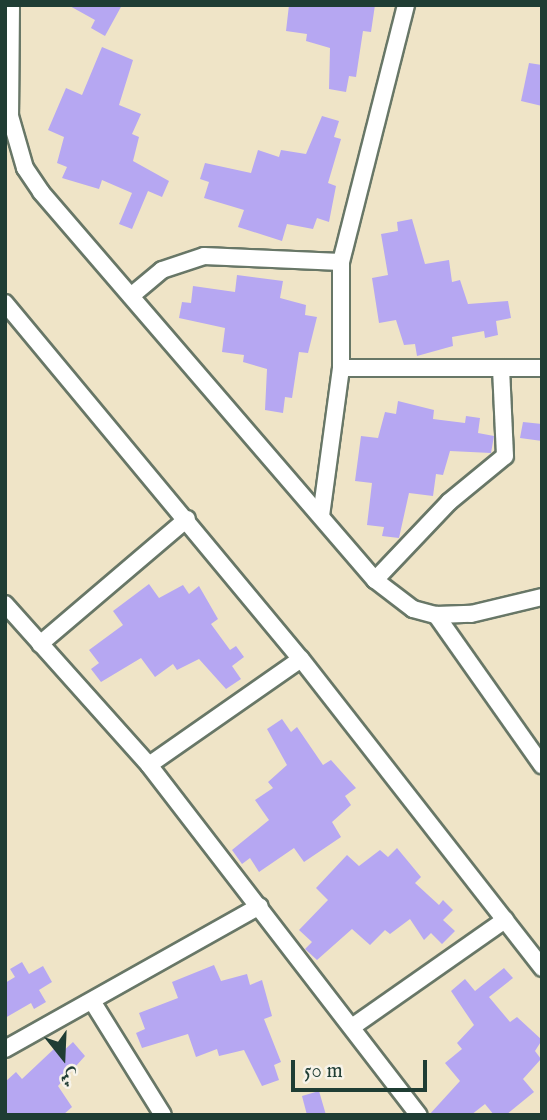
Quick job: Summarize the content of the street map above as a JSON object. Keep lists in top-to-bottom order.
{
  "scale_bar": "50 m",
  "north": "bottom"
}
